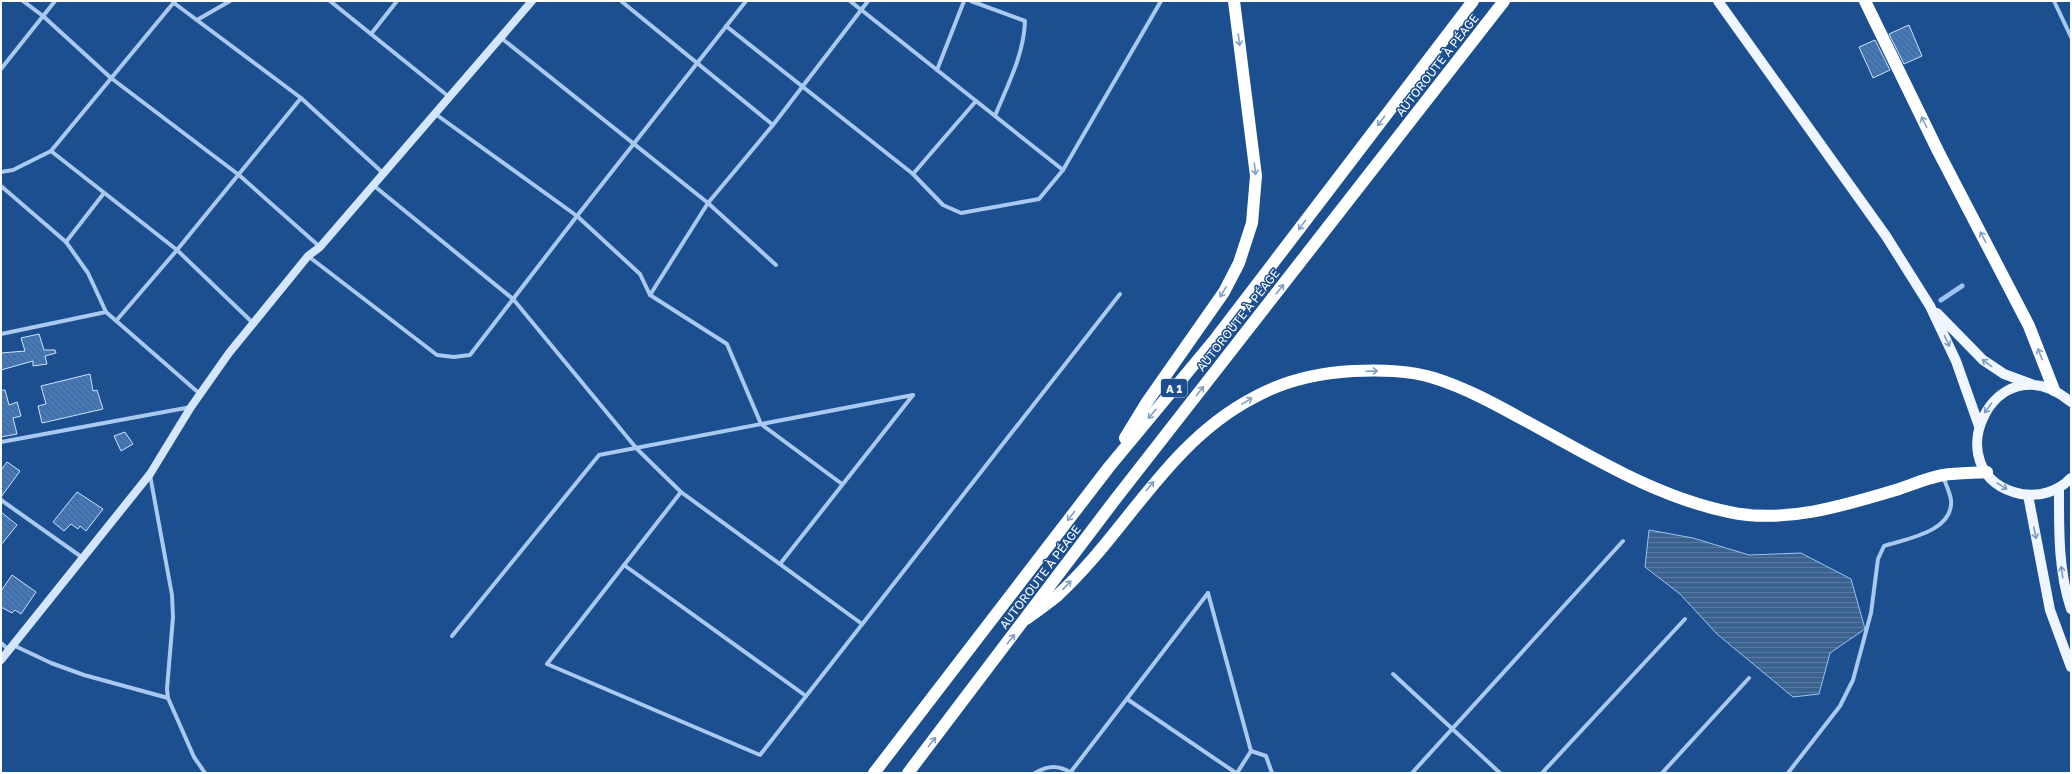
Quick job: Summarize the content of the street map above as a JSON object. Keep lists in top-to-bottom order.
{
  "streets": {
    "highway": ["AUTOROUTE À PÉAGE", "A 1"]
  }
}
